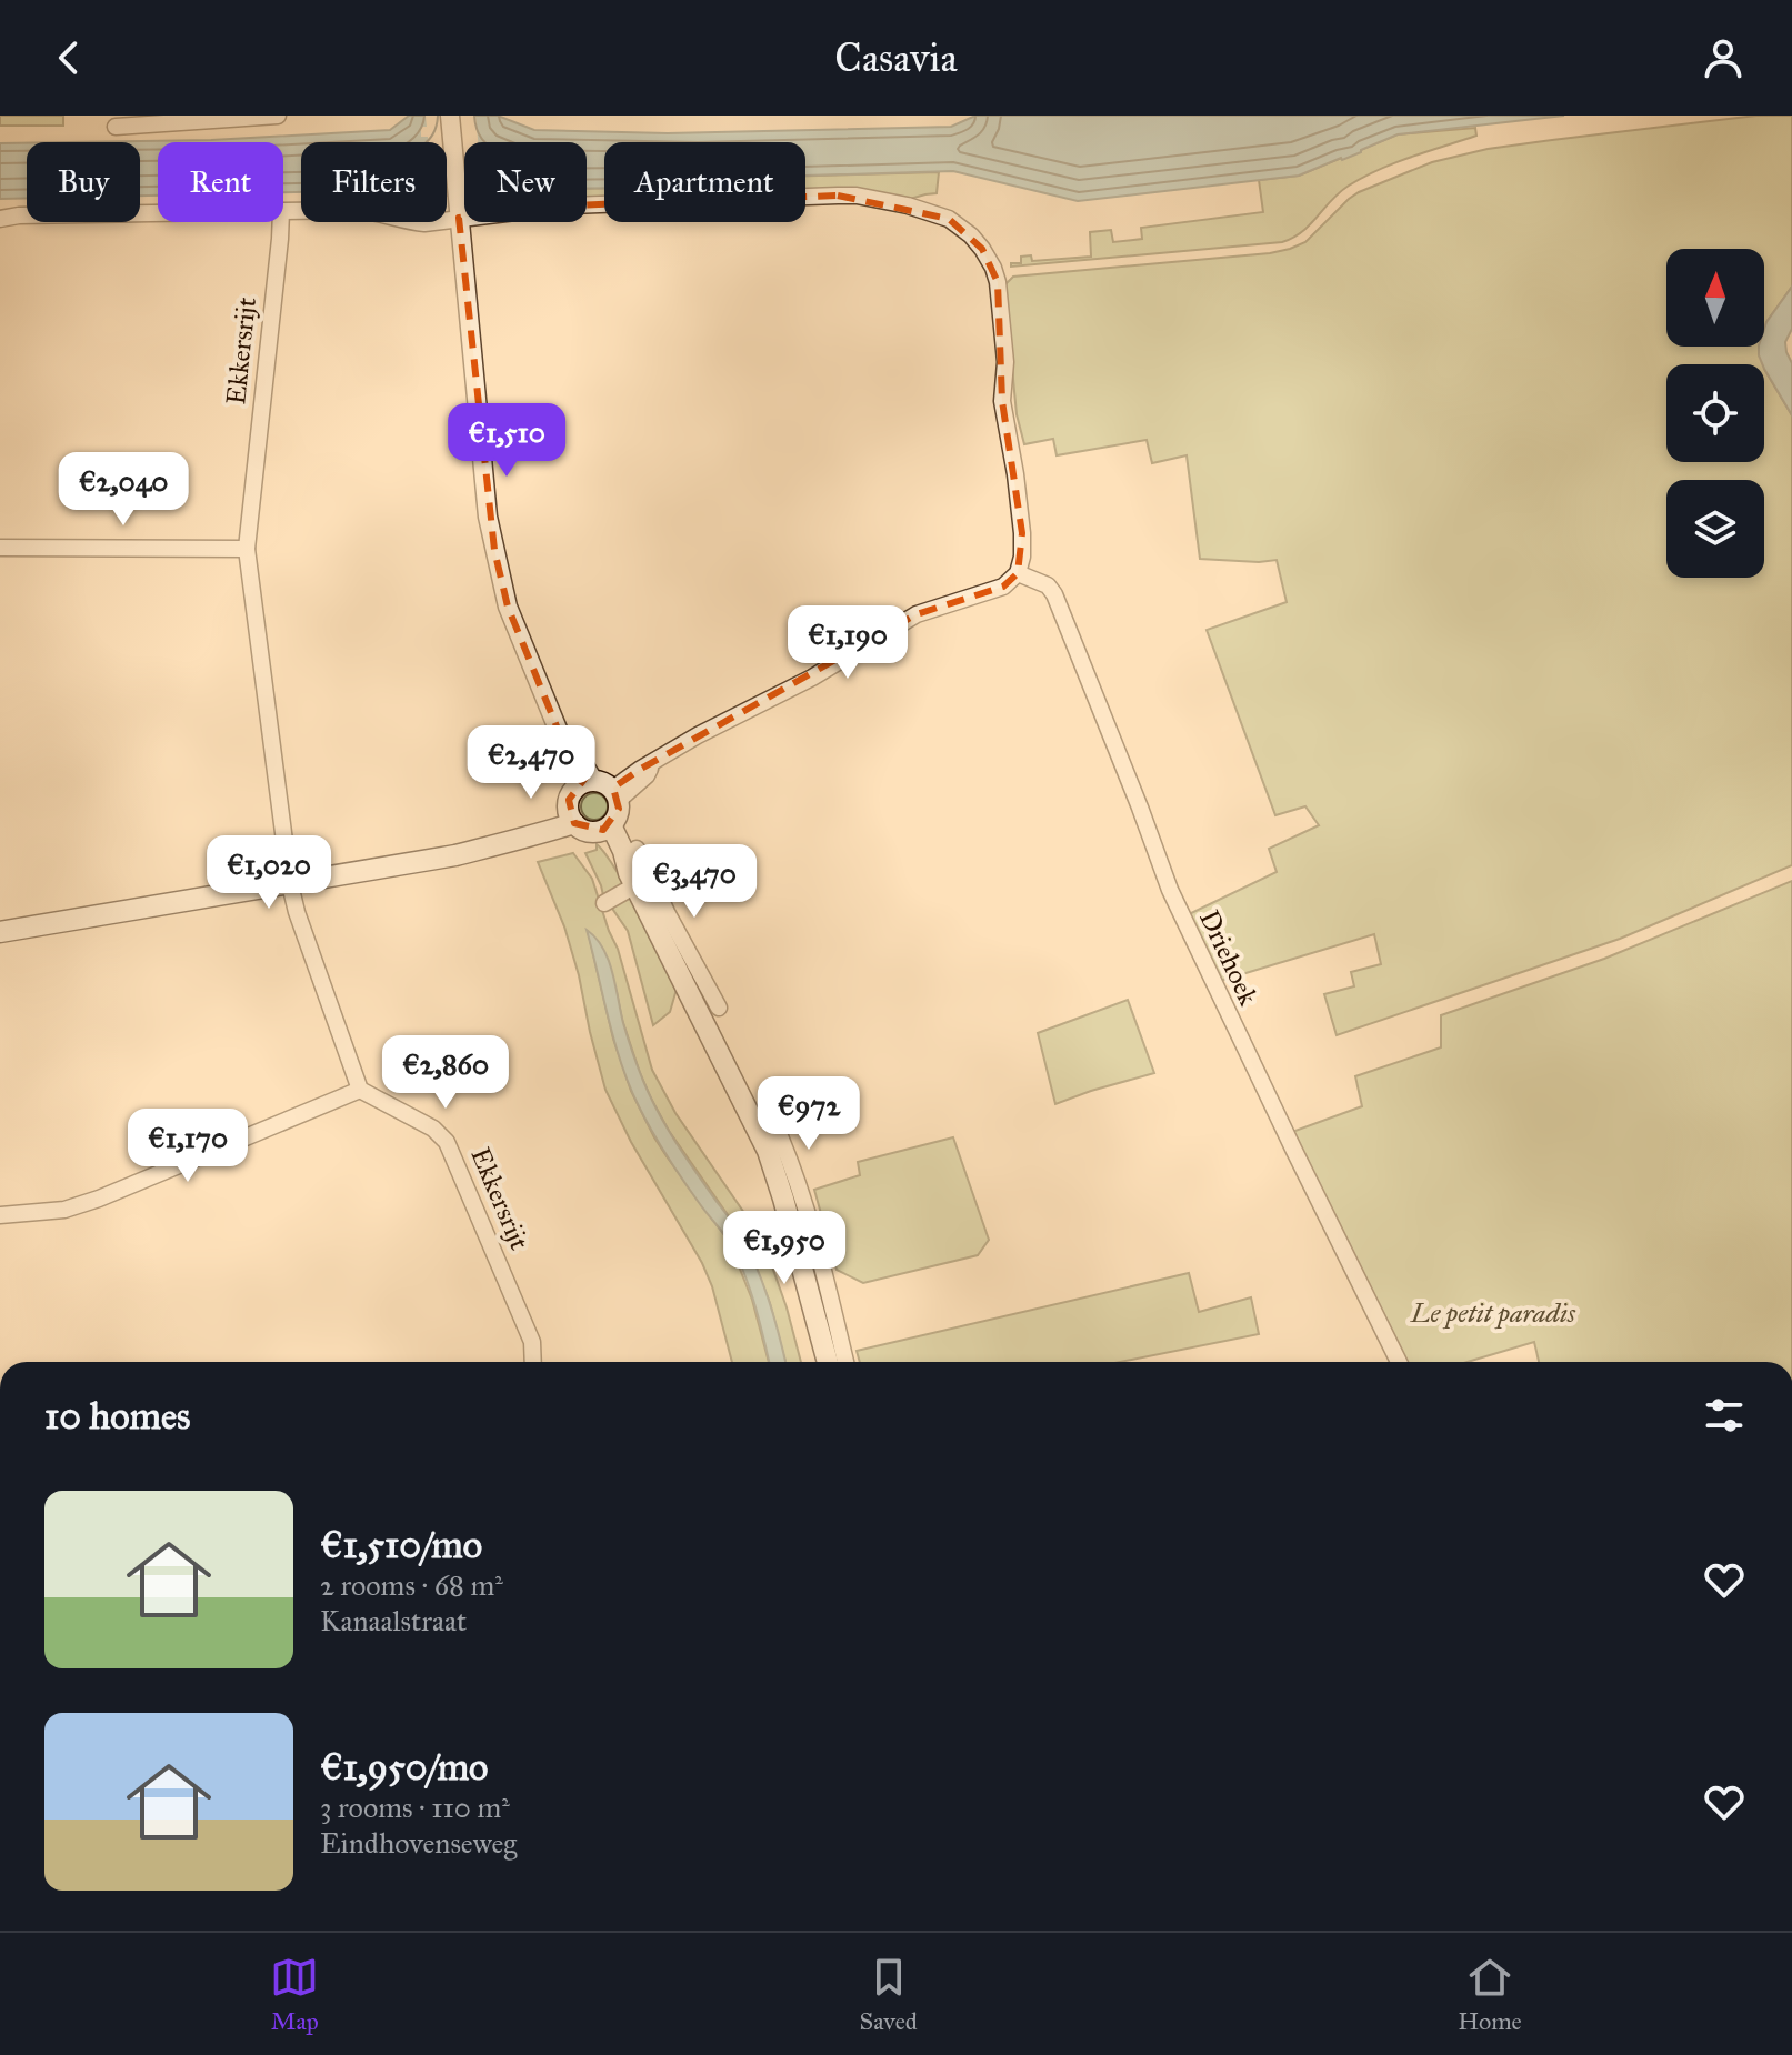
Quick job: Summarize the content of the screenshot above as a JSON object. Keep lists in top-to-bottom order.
{
  "streets": {
    "street": ["Ekkersrijt", "Driehoek"]
  },
  "parks": ["Le petit paradis"],
  "north": "top",
  "page": {
    "header": "Casavia",
    "chip": [
      "Buy",
      "Rent",
      "Filters",
      "New",
      "Apartment"
    ],
    "price": [
      "€1,510",
      "€2,040",
      "€1,190",
      "€2,470",
      "€1,020",
      "€3,470",
      "€2,860",
      "€972",
      "€1,170",
      "€1,950"
    ],
    "heading": "10 homes",
    "list": [
      {
        "name": "€1,510/mo",
        "note": "2 rooms · 68 m² · Kanaalstraat"
      },
      {
        "name": "€1,950/mo",
        "note": "3 rooms · 110 m² · Eindhovenseweg"
      }
    ],
    "tabs": ["Map", "Saved", "Home"]
  }
}
